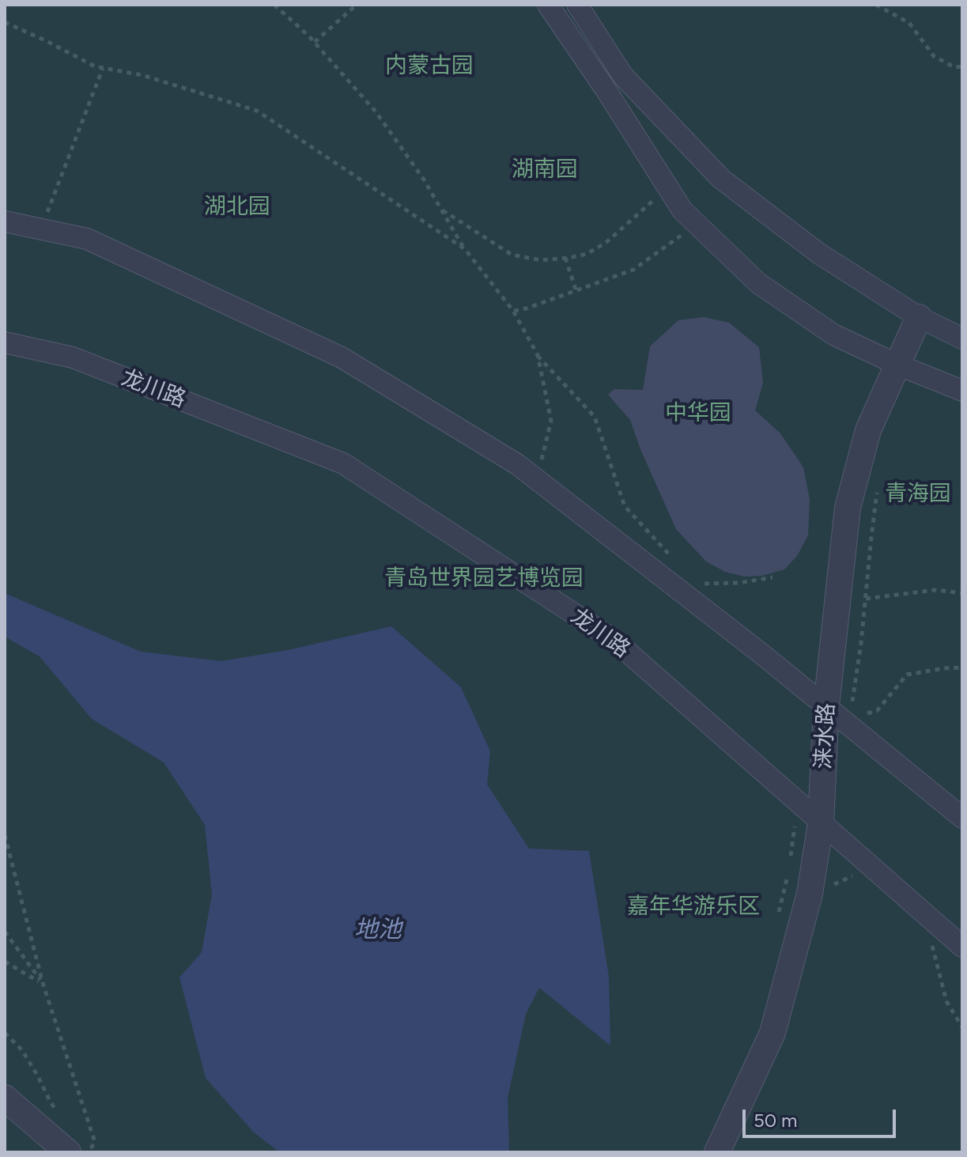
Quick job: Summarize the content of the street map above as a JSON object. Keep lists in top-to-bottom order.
{
  "streets": {
    "street": ["龙川路", "涞水路"]
  },
  "crossings": [
    ["龙川路", "涞水路"]
  ],
  "water": ["地池"],
  "parks": [
    "内蒙古园",
    "湖南园",
    "湖北园",
    "中华园",
    "青海园",
    "青岛世界园艺博览园",
    "嘉年华游乐区"
  ],
  "scale_bar": "50 m"
}
